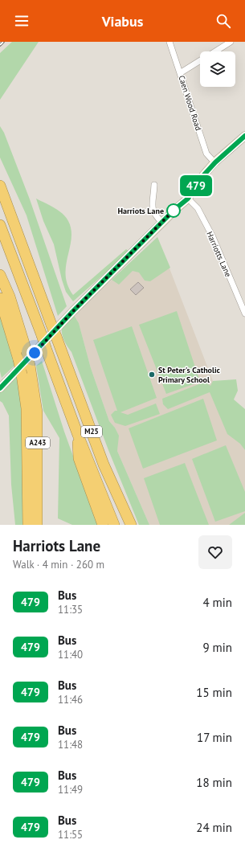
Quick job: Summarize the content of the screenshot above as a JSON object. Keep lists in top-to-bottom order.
{
  "streets": {
    "highway": ["M25", "A243"],
    "street": ["Caen Wood Road", "Harriotts Lane"]
  },
  "places": ["Harriots Lane", "St Peter's Catholic Primary School"],
  "lines": ["bus line 479"],
  "page": {
    "header": "Viabus",
    "on_map": "479",
    "heading": ["Harriots Lane", "Walk · 4 min · 260 m"],
    "list": [
      {
        "mark": "479",
        "name": "Bus",
        "note": "11:35",
        "value": "4 min"
      },
      {
        "mark": "479",
        "name": "Bus",
        "note": "11:40",
        "value": "9 min"
      },
      {
        "mark": "479",
        "name": "Bus",
        "note": "11:46",
        "value": "15 min"
      },
      {
        "mark": "479",
        "name": "Bus",
        "note": "11:48",
        "value": "17 min"
      },
      {
        "mark": "479",
        "name": "Bus",
        "note": "11:49",
        "value": "18 min"
      },
      {
        "mark": "479",
        "name": "Bus",
        "note": "11:55",
        "value": "24 min"
      }
    ]
  }
}
